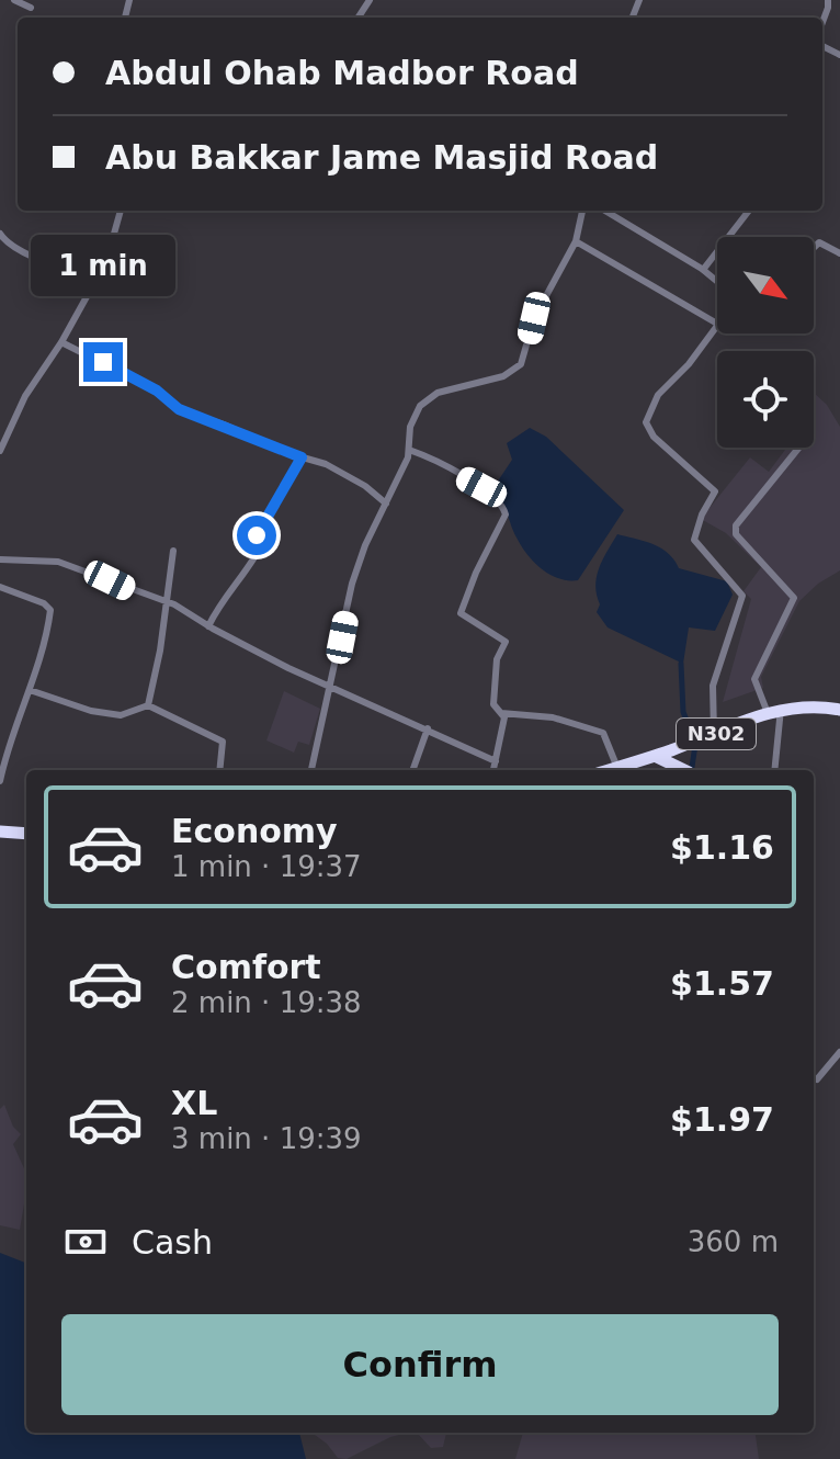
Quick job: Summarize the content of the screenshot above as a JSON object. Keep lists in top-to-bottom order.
{
  "streets": {
    "highway": ["N302"]
  },
  "north": "bottom right",
  "page": {
    "banner": ["Abdul Ohab Madbor Road", "Abu Bakkar Jame Masjid Road"],
    "bubble": "1 min",
    "list": [
      {
        "name": "Economy",
        "note": "1 min · 19:37",
        "value": "$1.16"
      },
      {
        "name": "Comfort",
        "note": "2 min · 19:38",
        "value": "$1.57"
      },
      {
        "name": "XL",
        "note": "3 min · 19:39",
        "value": "$1.97"
      }
    ],
    "pay": ["Cash", "360 m"],
    "buttons": "Confirm"
  }
}
